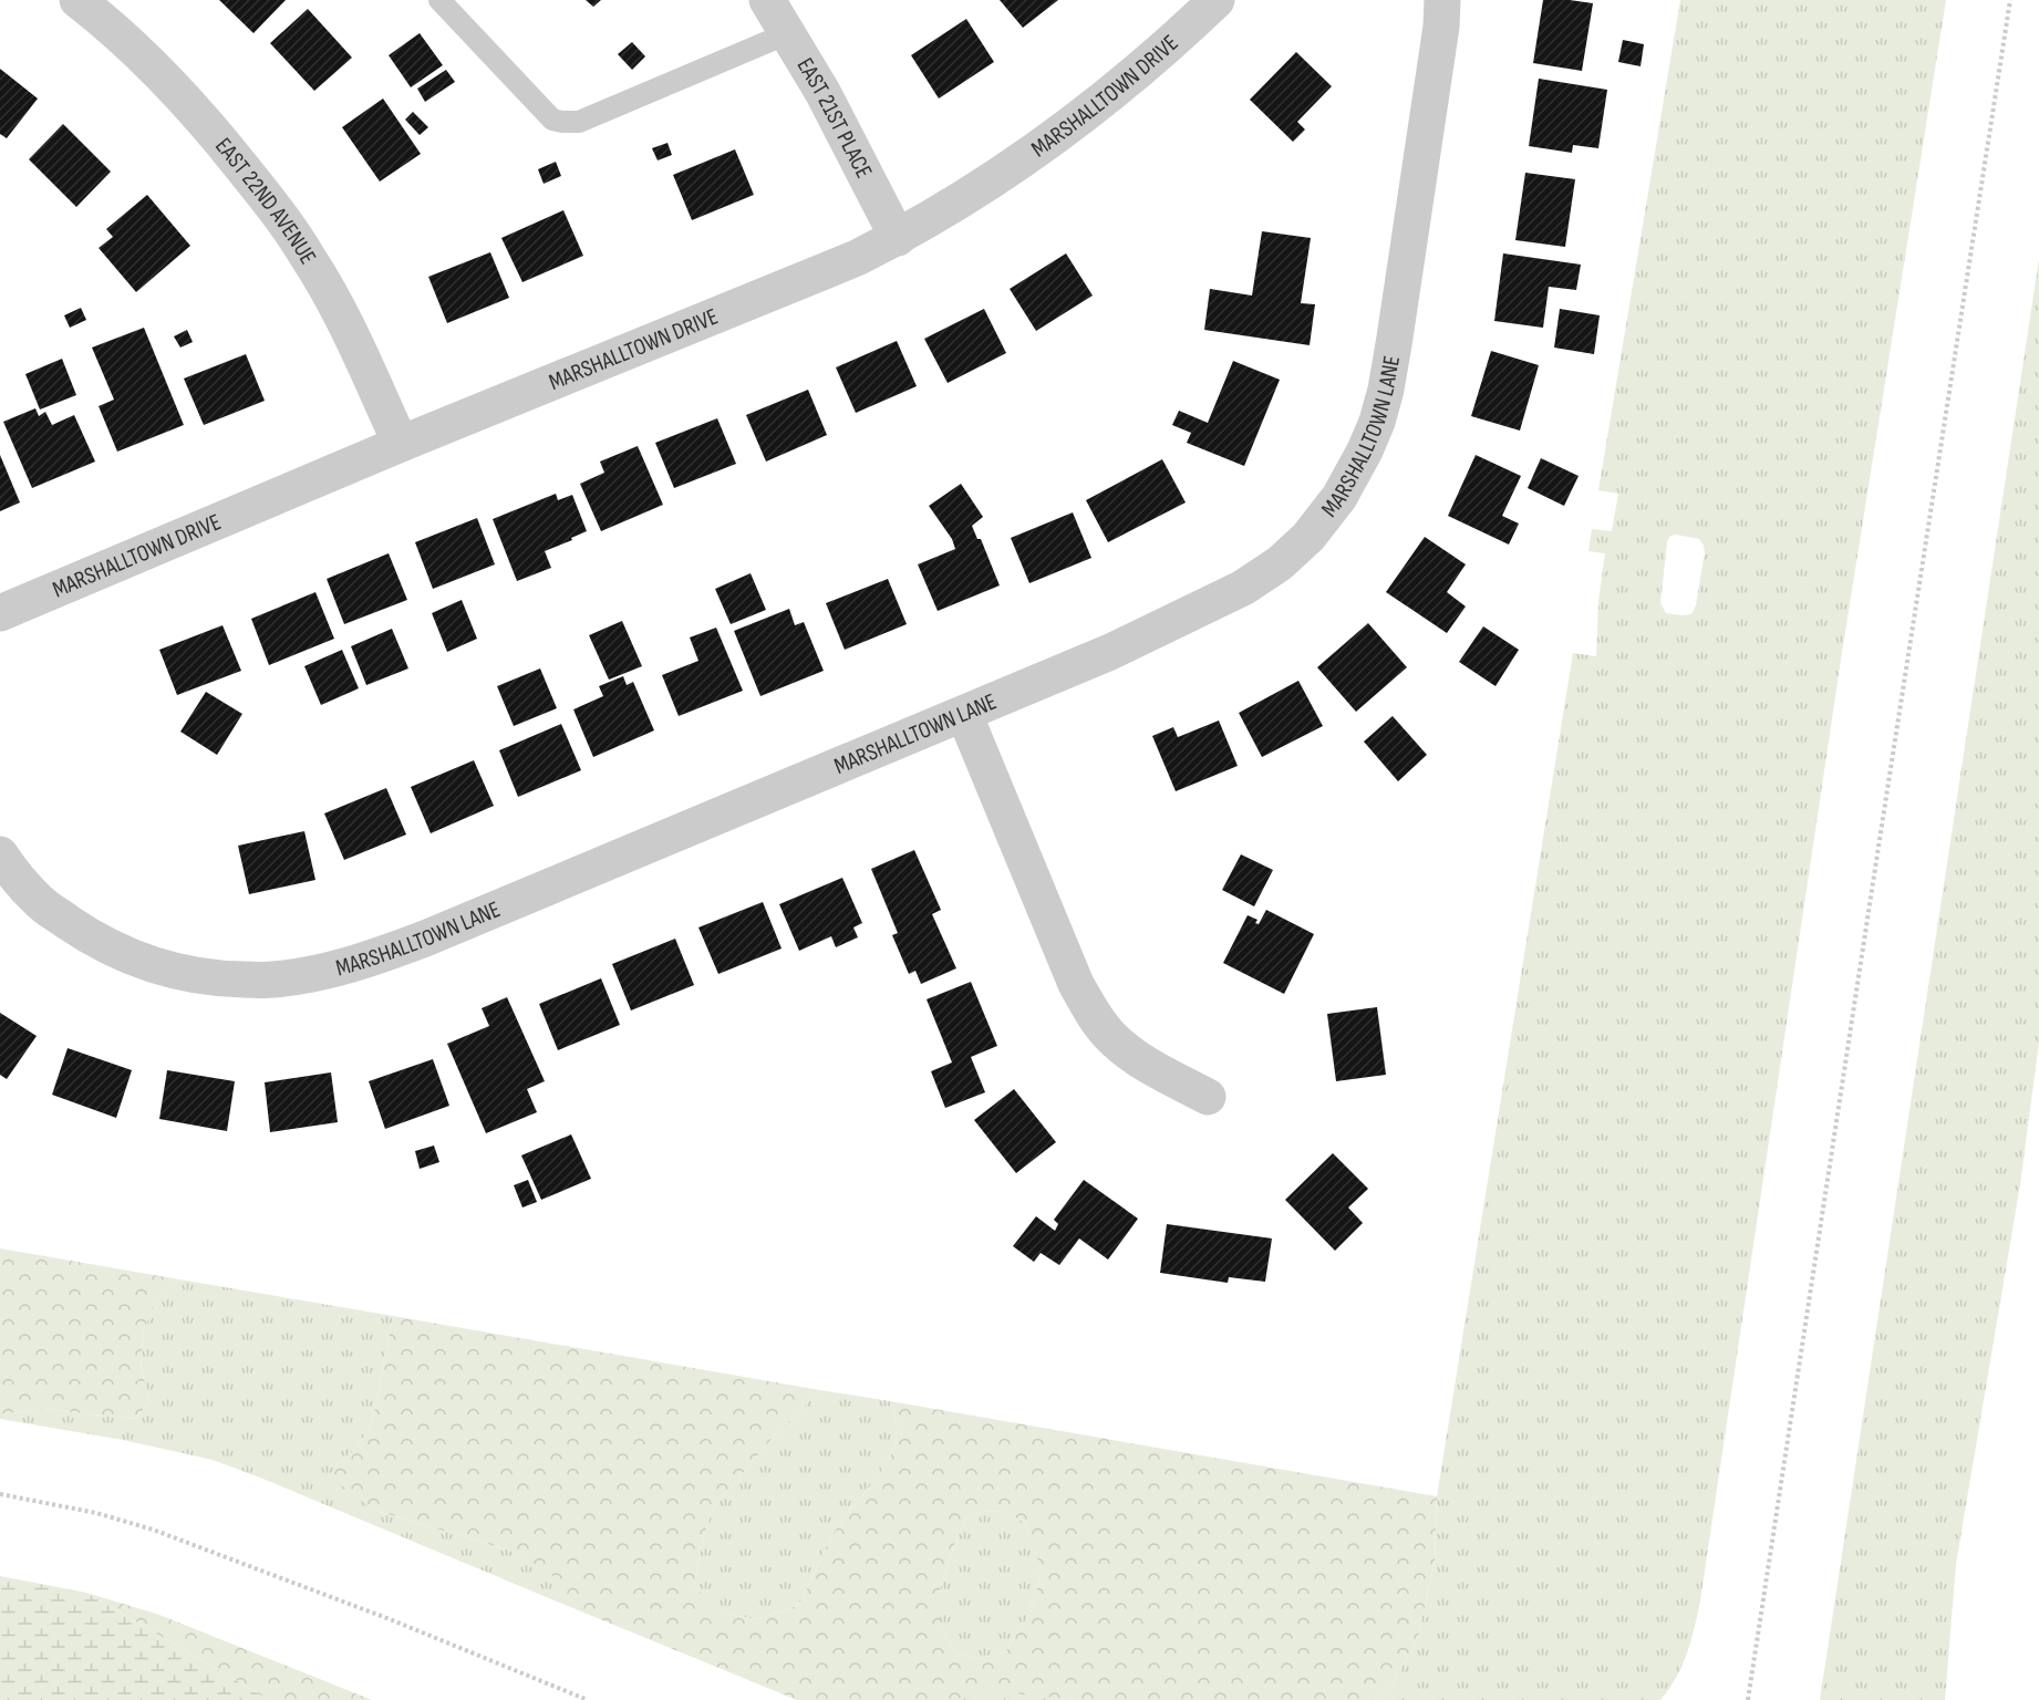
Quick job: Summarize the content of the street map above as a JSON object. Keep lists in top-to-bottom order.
{
  "streets": {
    "street": [
      "MARSHALLTOWN DRIVE",
      "EAST 21ST PLACE",
      "EAST 22ND AVENUE",
      "MARSHALLTOWN LANE"
    ]
  },
  "crossings": [
    ["MARSHALLTOWN DRIVE", "EAST 21ST PLACE"],
    ["MARSHALLTOWN DRIVE", "EAST 22ND AVENUE"]
  ]
}
